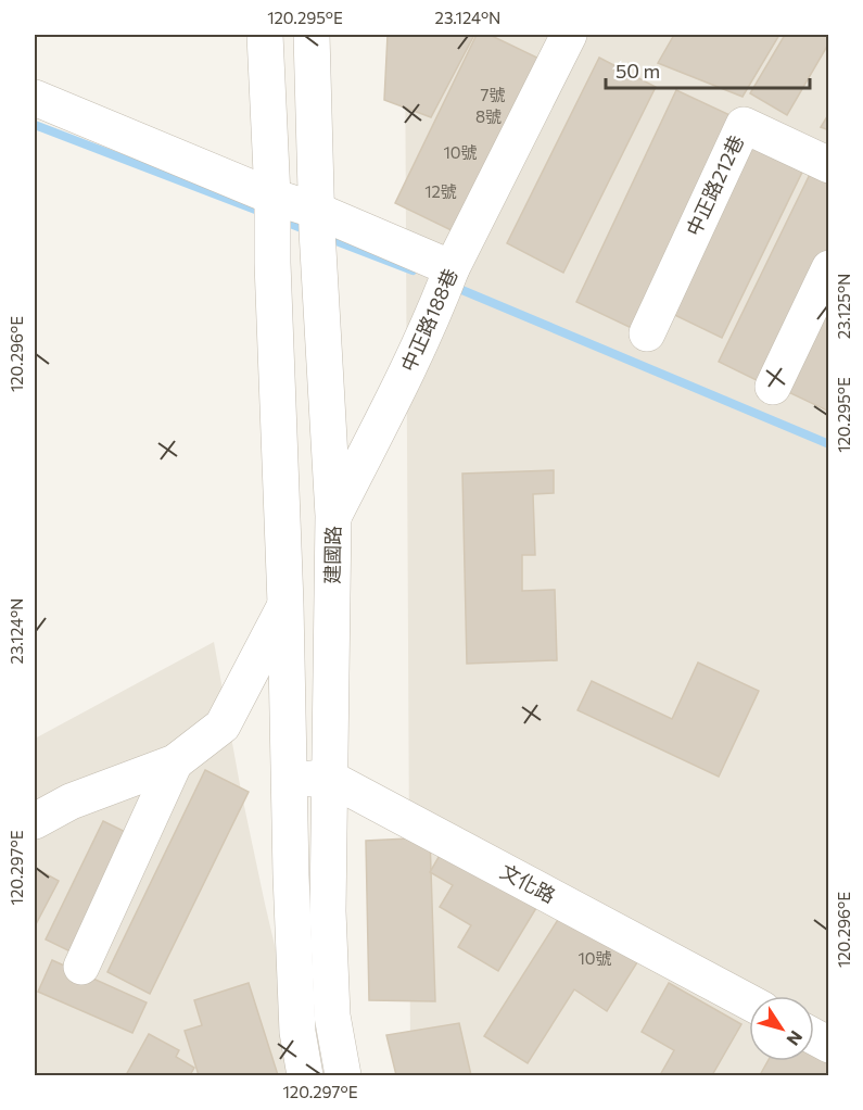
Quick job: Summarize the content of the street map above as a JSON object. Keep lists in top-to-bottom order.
{
  "streets": {
    "street": [
      "中正路212巷",
      "中正路188巷",
      "建國路",
      "文化路"
    ]
  },
  "crossings": [
    ["中正路188巷", "建國路"],
    ["建國路", "文化路"]
  ],
  "house_numbers": [
    "7號",
    "8號",
    "10號",
    "12號",
    "10號"
  ],
  "scale_bar": "50 m",
  "north": "bottom right",
  "coordinates": [
    "120.295°E",
    "23.124°N",
    "23.125°N",
    "120.296°E",
    "120.297°E"
  ]
}
